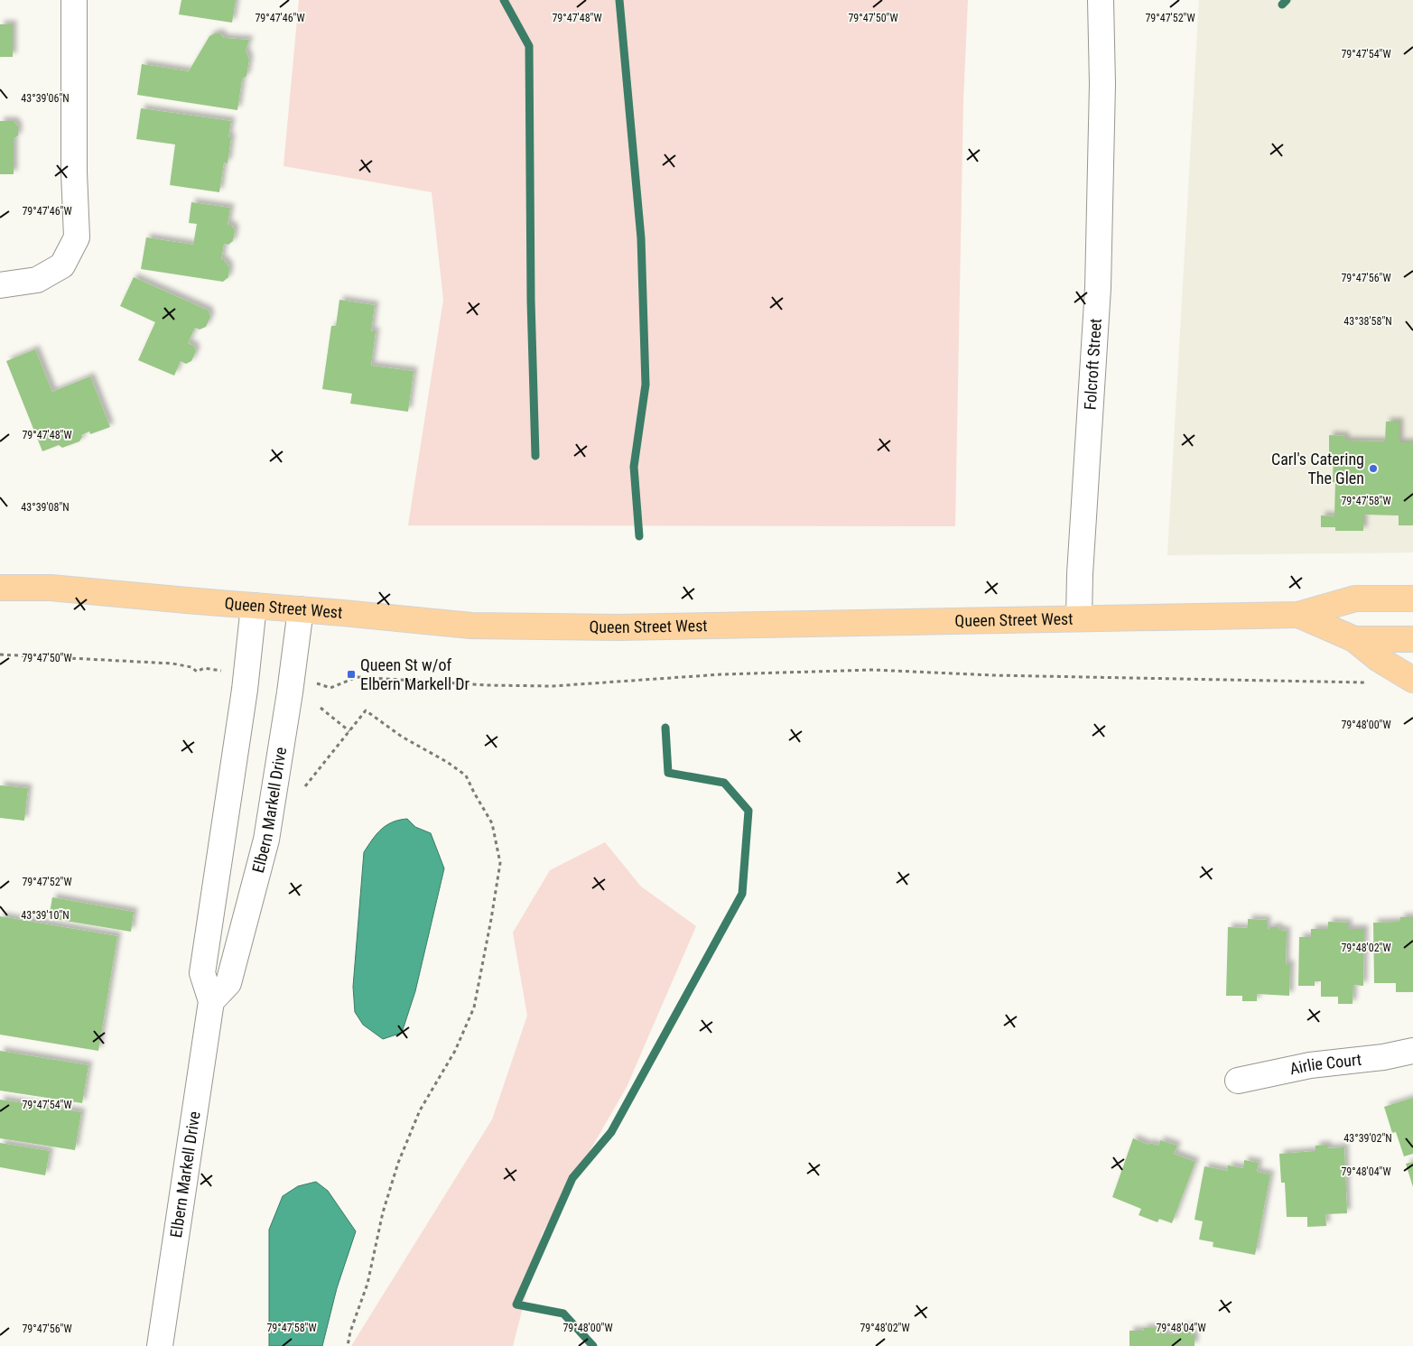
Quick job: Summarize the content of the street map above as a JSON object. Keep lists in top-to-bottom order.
{
  "streets": {
    "main road": ["Queen Street West"],
    "street": ["Folcroft Street", "Elbern Markell Drive", "Airlie Court"]
  },
  "crossings": [
    ["Folcroft Street", "Queen Street West"],
    ["Queen Street West", "Elbern Markell Drive"]
  ],
  "places": {
    "other": ["Carl's Catering The Glen"],
    "transit": ["Queen St w/of Elbern Markell Dr"]
  },
  "coordinates": [
    "79°47'46\"W",
    "79°47'48\"W",
    "79°47'50\"W",
    "79°47'52\"W",
    "79°47'54\"W",
    "43°39'06\"N",
    "79°47'56\"W",
    "43°38'58\"N",
    "79°47'58\"W",
    "43°39'08\"N",
    "79°48'00\"W",
    "43°39'10\"N",
    "79°48'02\"W",
    "43°39'02\"N",
    "79°48'04\"W"
  ]
}
